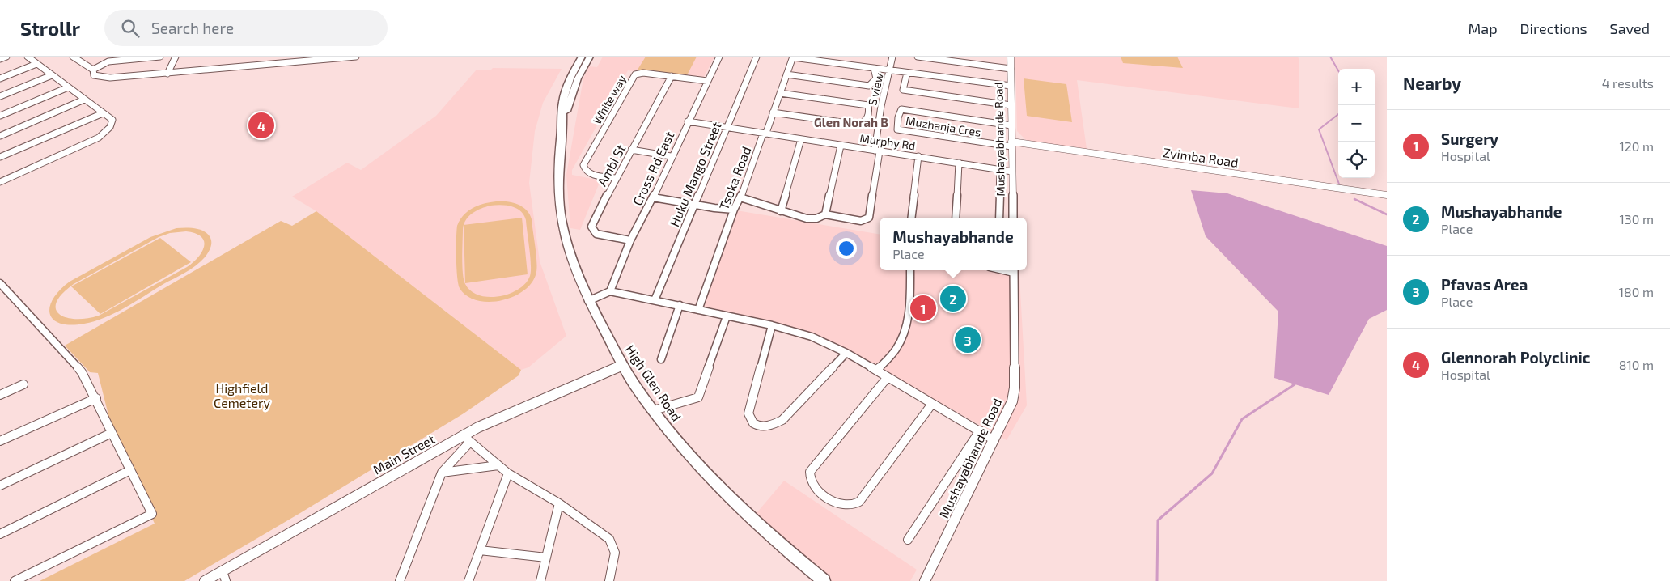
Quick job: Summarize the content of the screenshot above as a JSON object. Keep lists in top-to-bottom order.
{
  "streets": {
    "main road": ["High Glen Road"],
    "street": [
      "S view",
      "White way",
      "Muzhanja Cres",
      "Mushayabhande Road",
      "Murphy Rd",
      "Zvimba Road",
      "Ambi St",
      "Cross Rd East",
      "Huku Mango Street",
      "Tsoka Road",
      "Main Street"
    ]
  },
  "crossings": [
    ["S view", "Murphy Rd"],
    ["White way", "Ambi St"],
    ["White way", "Cross Rd East"],
    ["Muzhanja Cres", "Mushayabhande Road"],
    ["Muzhanja Cres", "Zvimba Road"],
    ["Mushayabhande Road", "Murphy Rd"],
    ["Mushayabhande Road", "Zvimba Road"],
    ["Murphy Rd", "Cross Rd East"],
    ["Murphy Rd", "Huku Mango Street"],
    ["Murphy Rd", "Tsoka Road"],
    ["Ambi St", "Cross Rd East"],
    ["High Glen Road", "Main Street"]
  ],
  "districts": ["Glen Norah B"],
  "parks": ["Highfield Cemetery"],
  "page": {
    "header": "Strollr",
    "search": "Search here",
    "nav": ["Map", "Directions", "Saved"],
    "heading": ["Nearby", "4 results"],
    "map_buttons": ["+", "−"],
    "list": [
      {
        "mark": "1",
        "name": "Surgery",
        "note": "Hospital",
        "value": "120 m"
      },
      {
        "mark": "2",
        "name": "Mushayabhande",
        "note": "Place",
        "value": "130 m"
      },
      {
        "mark": "3",
        "name": "Pfavas Area",
        "note": "Place",
        "value": "180 m"
      },
      {
        "mark": "4",
        "name": "Glennorah Polyclinic",
        "note": "Hospital",
        "value": "810 m"
      }
    ],
    "pins": [
      "4",
      "2",
      "1",
      "3"
    ],
    "popup": ["Mushayabhande", "Place"]
  }
}
